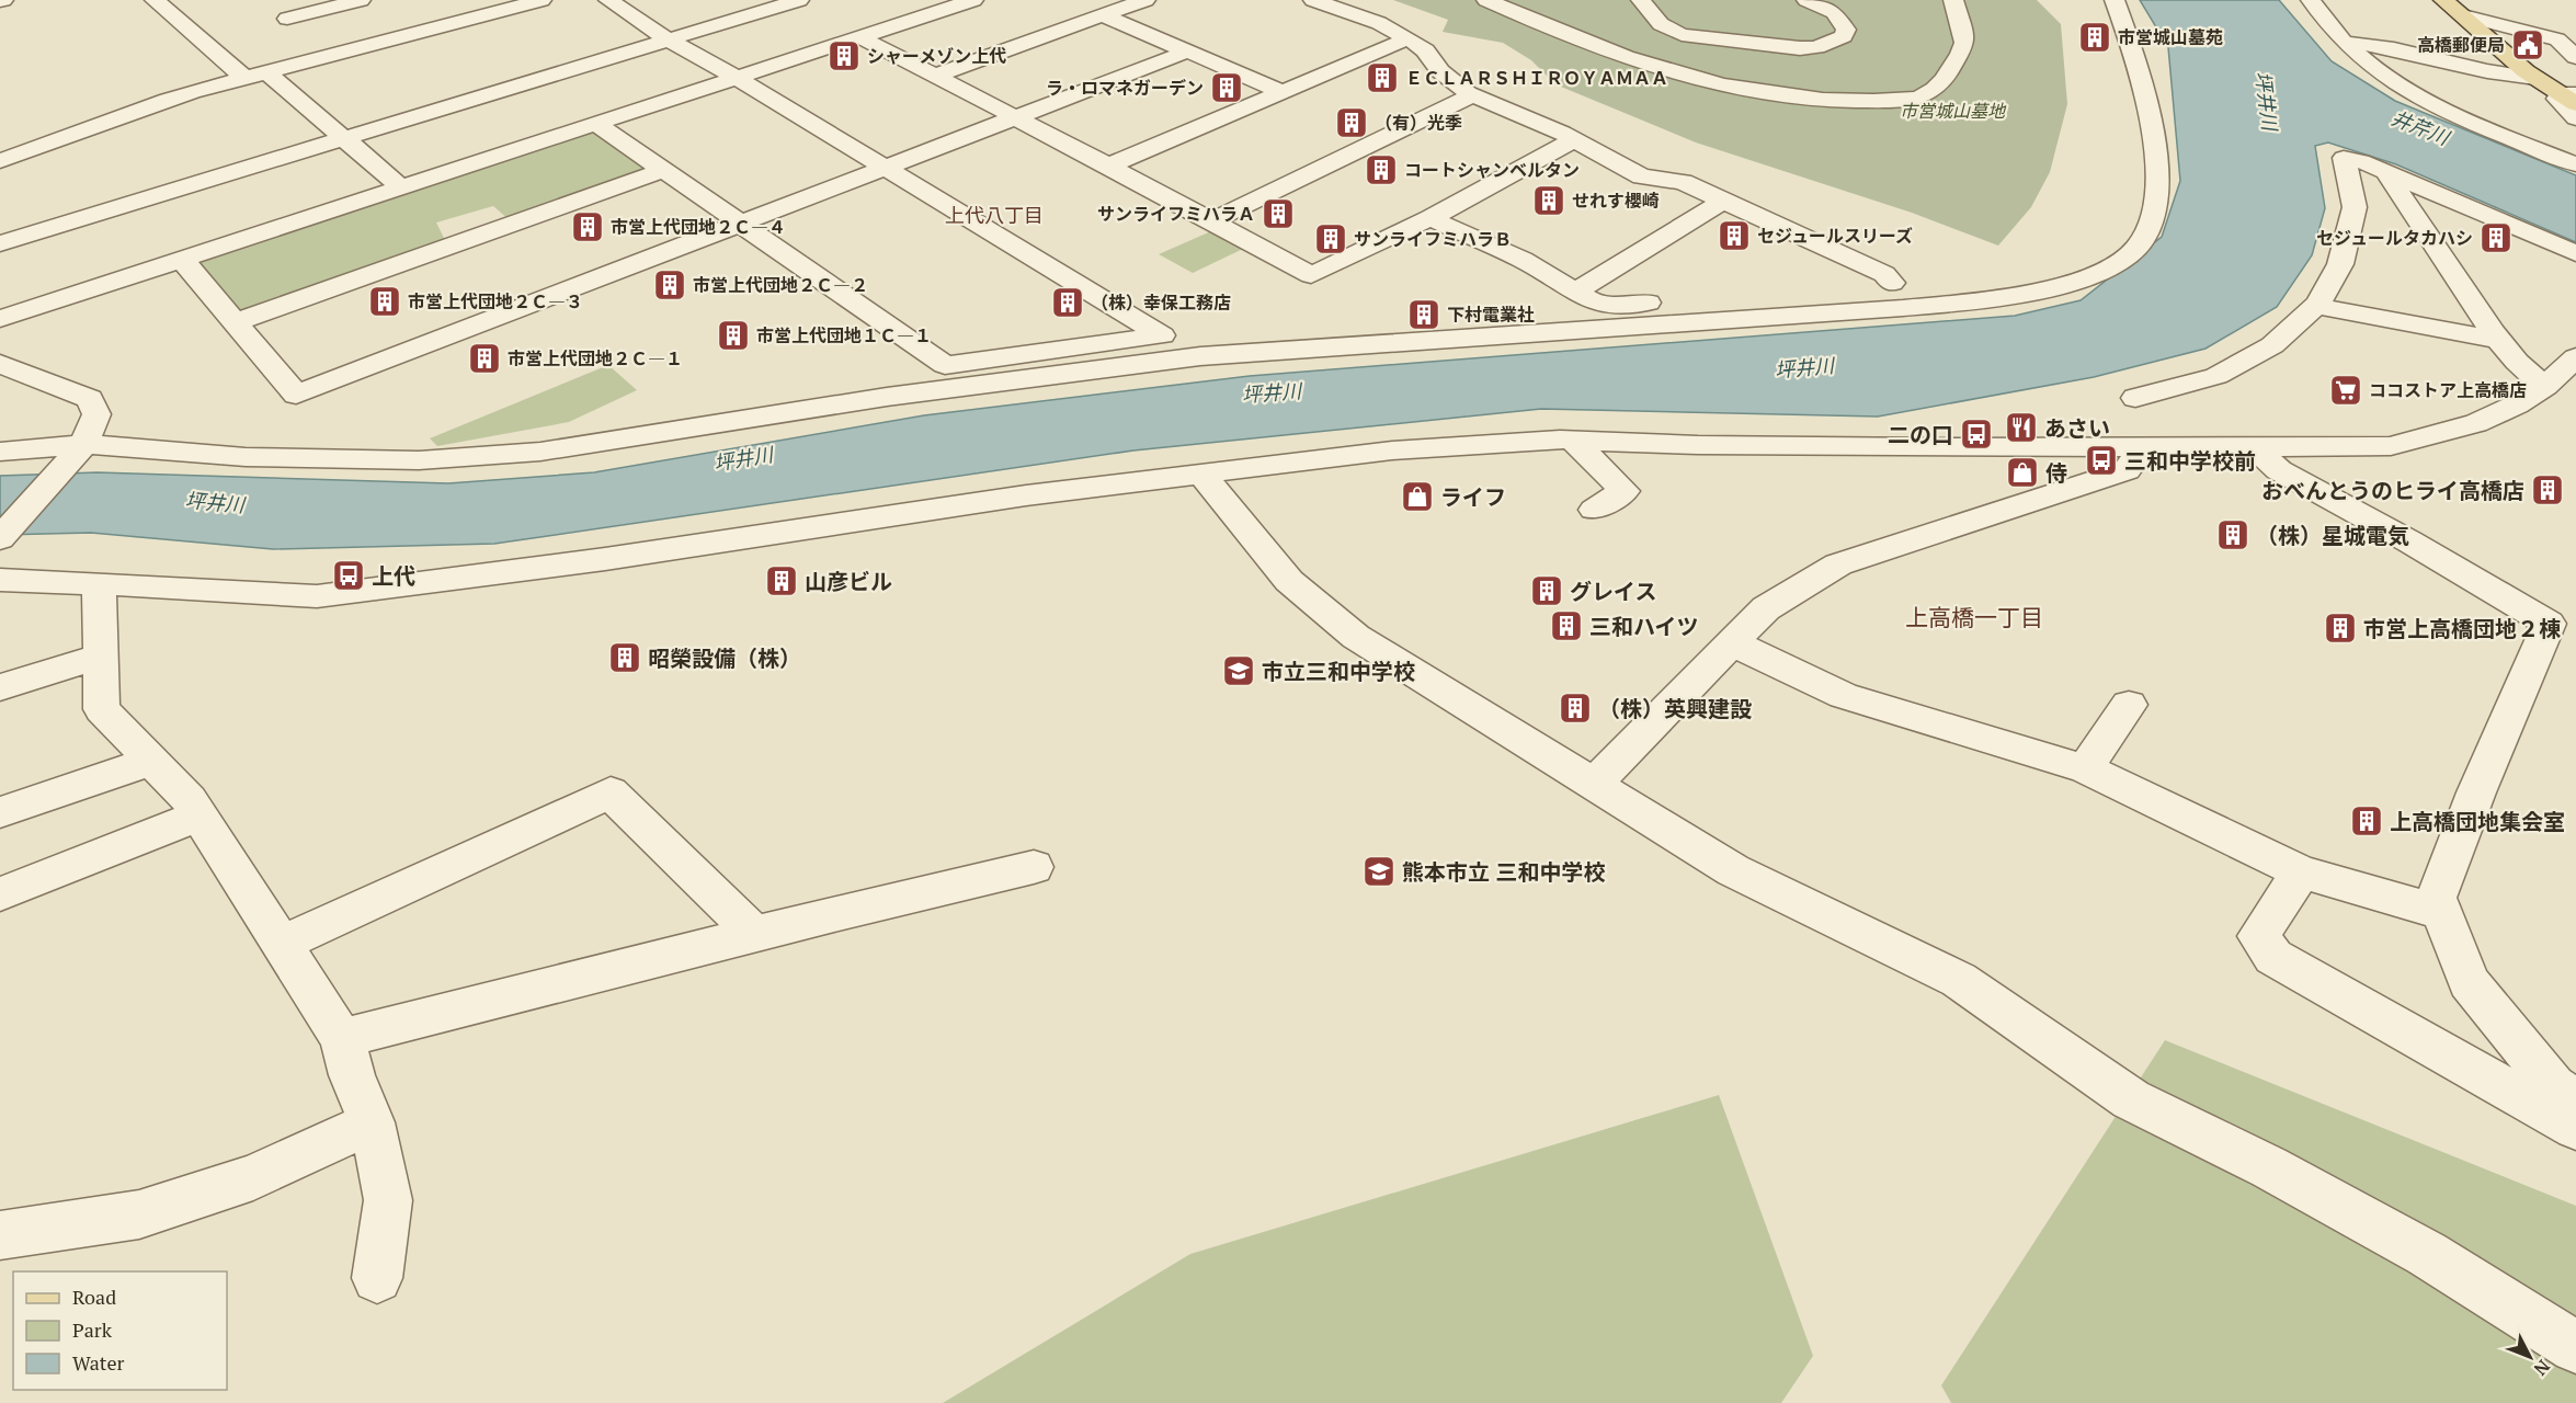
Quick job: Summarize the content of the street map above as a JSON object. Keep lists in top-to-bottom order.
{
  "districts": ["上代八丁目", "上高橋一丁目"],
  "water": ["坪井川", "井芹川"],
  "parks": ["市営城山墓地"],
  "places": {
    "building": [
      "市営城山墓苑",
      "シャーメゾン上代",
      "ＥＣＬＡＲＳＨＩＲＯＹＡＭＡＡ",
      "ラ・ロマネガーデン",
      "（有）光季",
      "コートシャンベルタン",
      "せれす櫻崎",
      "サンライフミハラＡ",
      "市営上代団地２Ｃ―４",
      "セジュールスリーズ",
      "セジュールタカハシ",
      "サンライフミハラＢ",
      "市営上代団地２Ｃ―２",
      "市営上代団地２Ｃ―３",
      "（株）幸保工務店",
      "下村電業社",
      "市営上代団地１Ｃ―１",
      "市営上代団地２Ｃ―１",
      "おべんとうのヒライ高橋店",
      "（株）星城電気",
      "山彦ビル",
      "グレイス",
      "三和ハイツ",
      "市営上高橋団地２棟",
      "昭榮設備（株）",
      "（株）英興建設",
      "上高橋団地集会室"
    ],
    "public building": ["高橋郵便局"],
    "supermarket": ["ココストア上高橋店"],
    "restaurant": ["あさい"],
    "bus stop": ["二の口", "三和中学校前", "上代"],
    "shop": ["侍", "ライフ"],
    "school or university": ["市立三和中学校", "熊本市立 三和中学校"]
  },
  "legend": ["Road", "Park", "Water"],
  "north": "bottom right"
}
